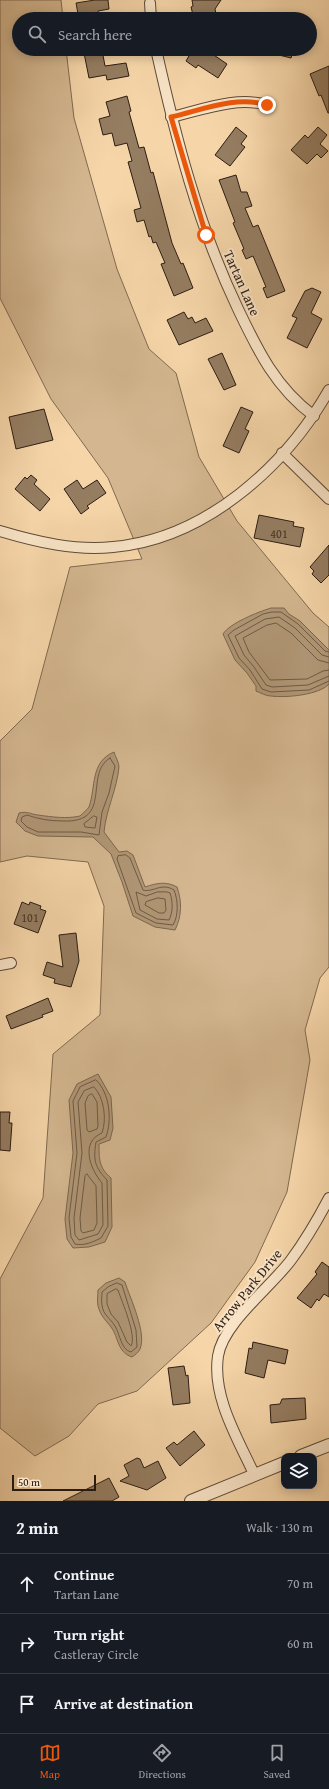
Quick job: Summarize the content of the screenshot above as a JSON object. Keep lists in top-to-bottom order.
{
  "streets": {
    "street": ["Tartan Lane", "Arrow Park Drive"]
  },
  "house_numbers": ["401", "101"],
  "scale_bar": "50 m",
  "page": {
    "search": "Search here",
    "scale": "50 m",
    "heading": ["2 min", "Walk · 130 m"],
    "list": [
      ["Continue", "Tartan Lane", "70 m"],
      ["Turn right", "Castleray Circle", "60 m"],
      "Arrive at destination"
    ],
    "nav": ["Map", "Directions", "Saved"]
  }
}
